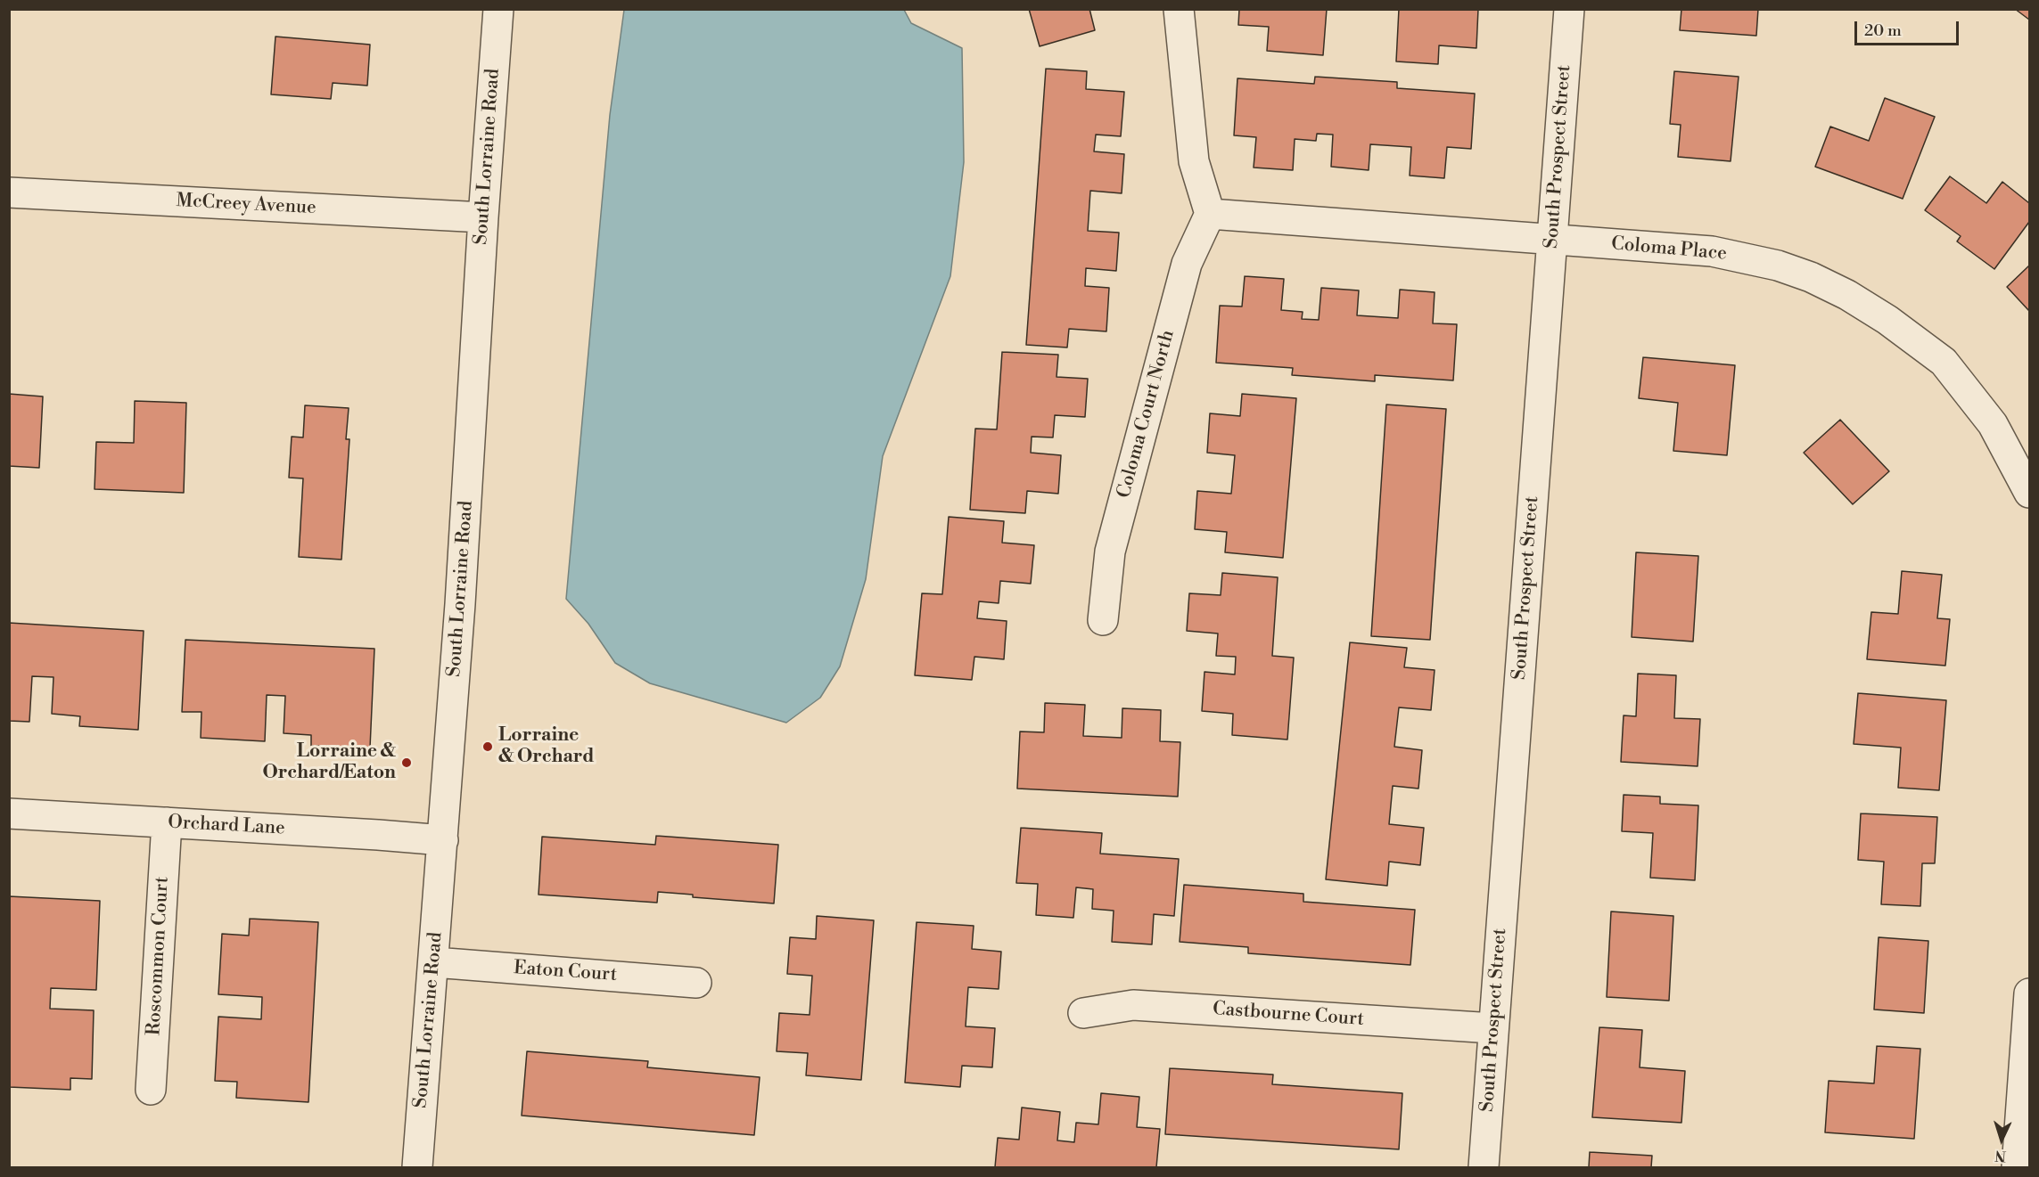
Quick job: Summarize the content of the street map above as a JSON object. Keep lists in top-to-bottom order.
{
  "streets": {
    "street": [
      "South Lorraine Road",
      "South Prospect Street",
      "McCreey Avenue",
      "Coloma Place",
      "Coloma Court North",
      "Orchard Lane",
      "Roscommon Court",
      "Eaton Court",
      "Castbourne Court"
    ]
  },
  "crossings": [
    ["South Lorraine Road", "McCreey Avenue"],
    ["South Lorraine Road", "Orchard Lane"],
    ["South Lorraine Road", "Eaton Court"],
    ["South Prospect Street", "Coloma Place"],
    ["South Prospect Street", "Castbourne Court"],
    ["Coloma Place", "Coloma Court North"],
    ["Orchard Lane", "Roscommon Court"]
  ],
  "places": ["Lorraine & Orchard", "Lorraine & Orchard/Eaton"],
  "scale_bar": "20 m",
  "north": "bottom"
}
